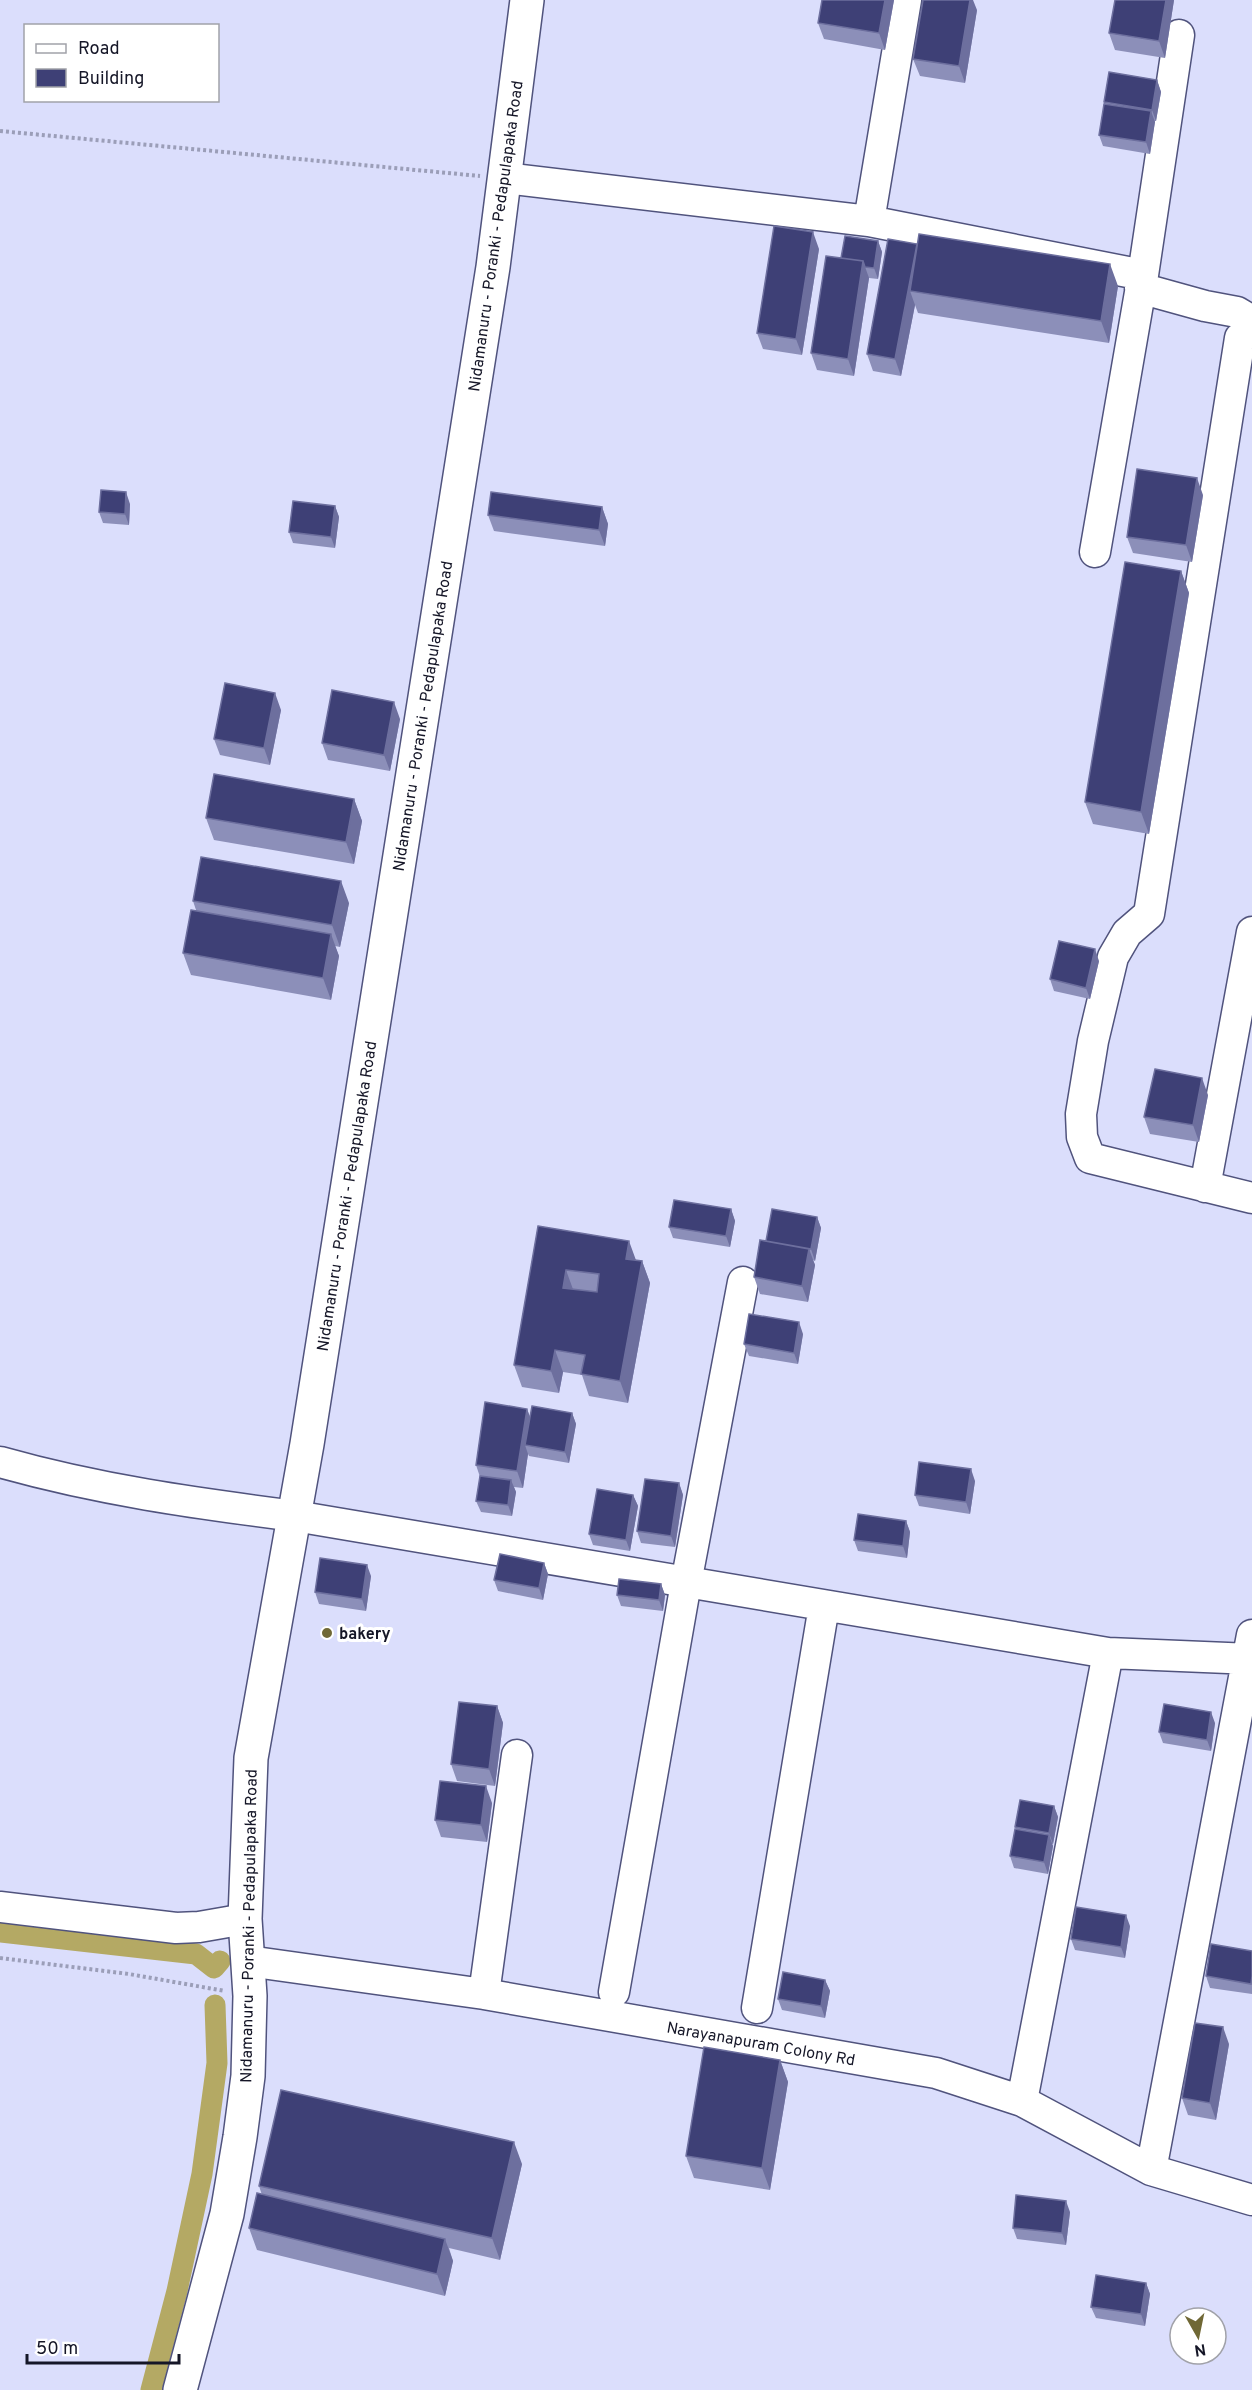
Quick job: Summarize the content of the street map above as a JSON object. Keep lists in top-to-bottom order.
{
  "streets": {
    "main road": ["Nidamanuru - Poranki - Pedapulapaka Road"],
    "street": ["Narayanapuram Colony Rd"]
  },
  "crossings": [
    ["Nidamanuru - Poranki - Pedapulapaka Road", "Narayanapuram Colony Rd"]
  ],
  "places": ["bakery"],
  "legend": ["Road", "Building"],
  "scale_bar": "50 m",
  "north": "bottom"
}
